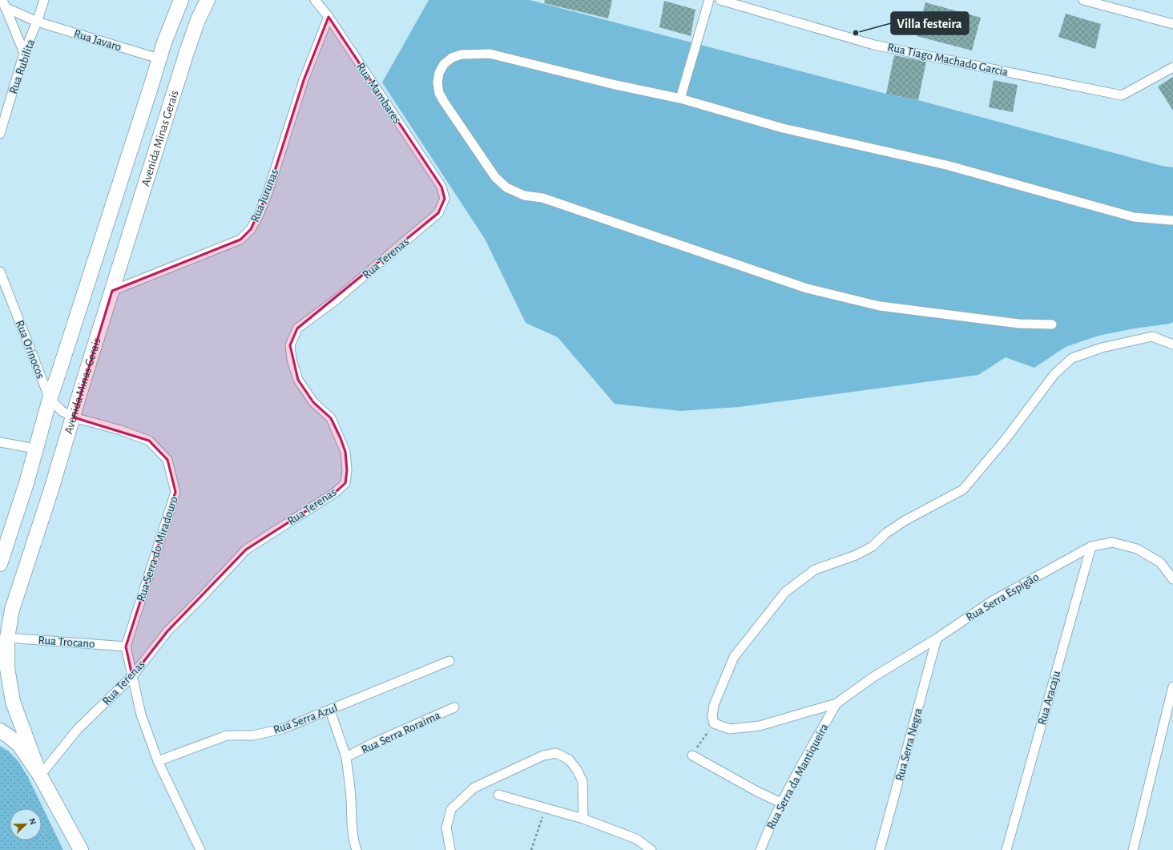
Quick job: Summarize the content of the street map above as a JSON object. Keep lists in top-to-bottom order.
{
  "streets": {
    "main road": ["Avenida Minas Gerais"],
    "street": [
      "Rua Javaro",
      "Rua Tiago Machado Garcia",
      "Rua Rubilita",
      "Rua Mambares",
      "Rua Jurunas",
      "Rua Terenas",
      "Rua Orinocos",
      "Rua Serra do Miradouro",
      "Rua Serra Espigão",
      "Rua Trocano",
      "Rua Aracaju",
      "Rua Serra Azul",
      "Rua Serra Roraima",
      "Rua Serra Negra",
      "Rua Serra da Mantiqueira"
    ]
  },
  "crossings": [
    ["Rua Javaro", "Rua Rubilita"],
    ["Rua Javaro", "Avenida Minas Gerais"],
    ["Rua Mambares", "Rua Jurunas"],
    ["Rua Mambares", "Rua Terenas"],
    ["Avenida Minas Gerais", "Rua Jurunas"],
    ["Avenida Minas Gerais", "Rua Terenas"],
    ["Avenida Minas Gerais", "Rua Orinocos"],
    ["Avenida Minas Gerais", "Rua Serra do Miradouro"],
    ["Avenida Minas Gerais", "Rua Trocano"],
    ["Rua Orinocos", "Rua Serra do Miradouro"],
    ["Rua Serra do Miradouro", "Rua Trocano"],
    ["Rua Serra Espigão", "Rua Aracaju"],
    ["Rua Serra Espigão", "Rua Serra Negra"],
    ["Rua Serra Espigão", "Rua Serra da Mantiqueira"],
    ["Rua Serra Azul", "Rua Serra Roraima"]
  ],
  "places": ["Villa festeira"],
  "north": "top right"
}
